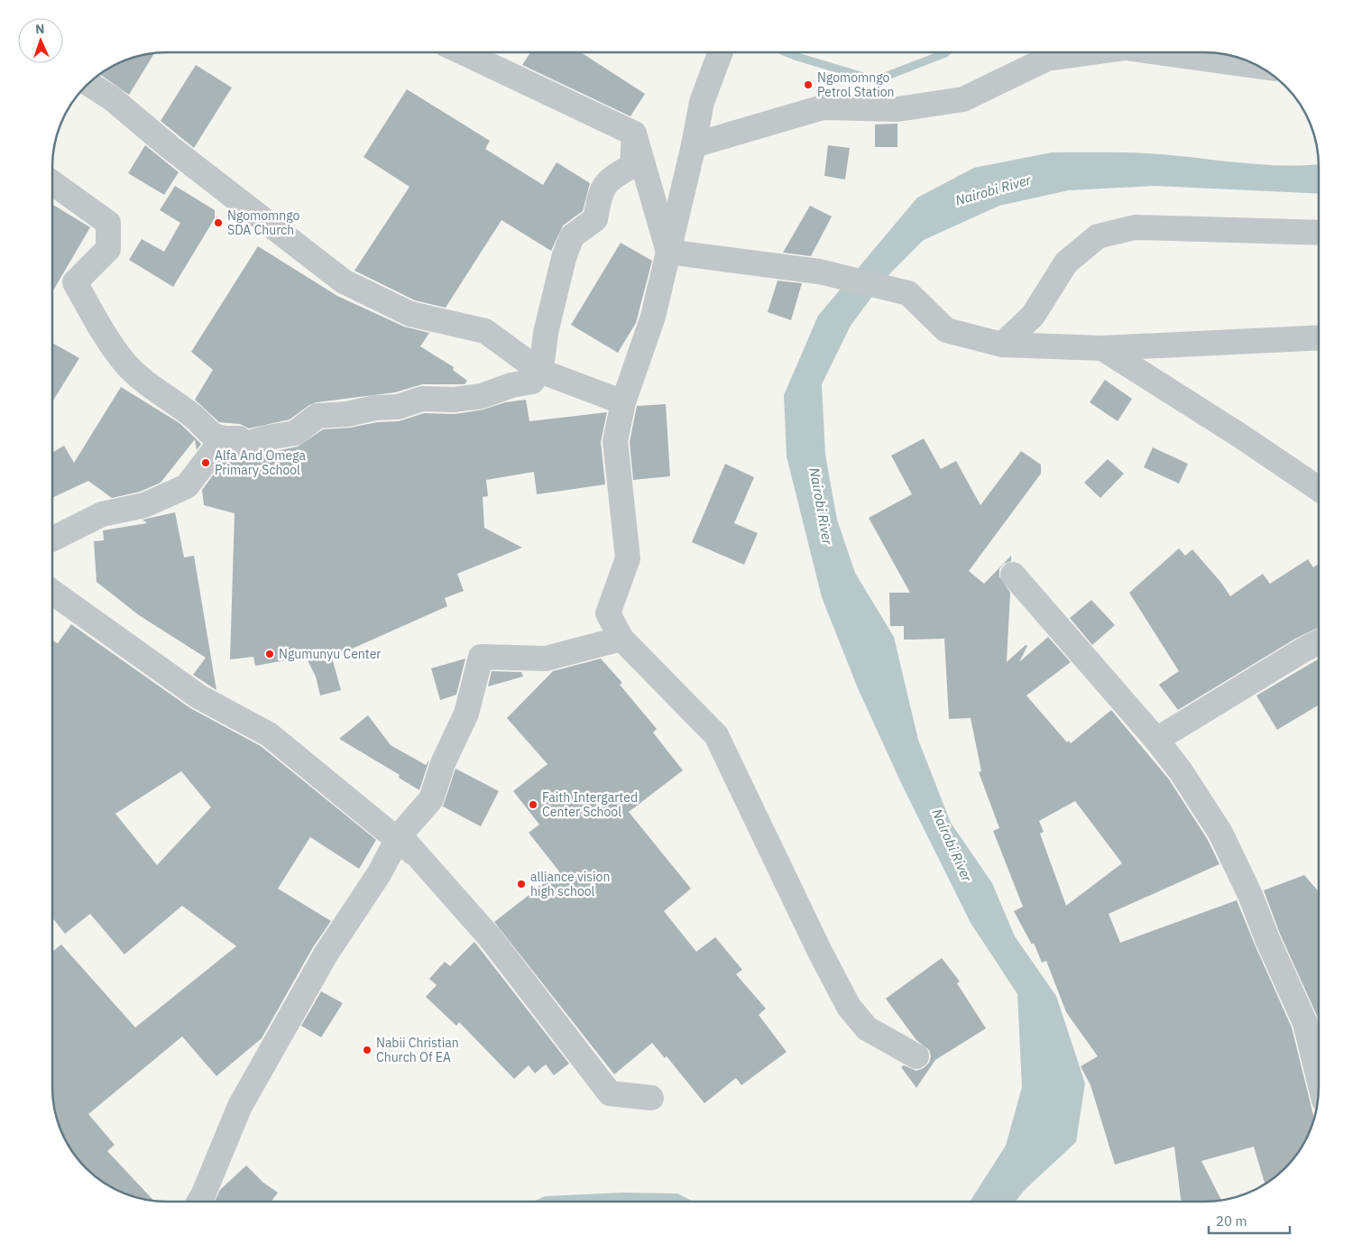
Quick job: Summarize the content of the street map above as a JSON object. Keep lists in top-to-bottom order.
{
  "water": ["Nairobi River"],
  "places": [
    "Ngomomngo Petrol Station",
    "Ngomomngo SDA Church",
    "Alfa And Omega Primary School",
    "Ngumunyu Center",
    "Faith Intergarted Center School",
    "alliance vision high school",
    "Nabii Christian Church Of EA"
  ],
  "scale_bar": "20 m",
  "north": "top"
}
